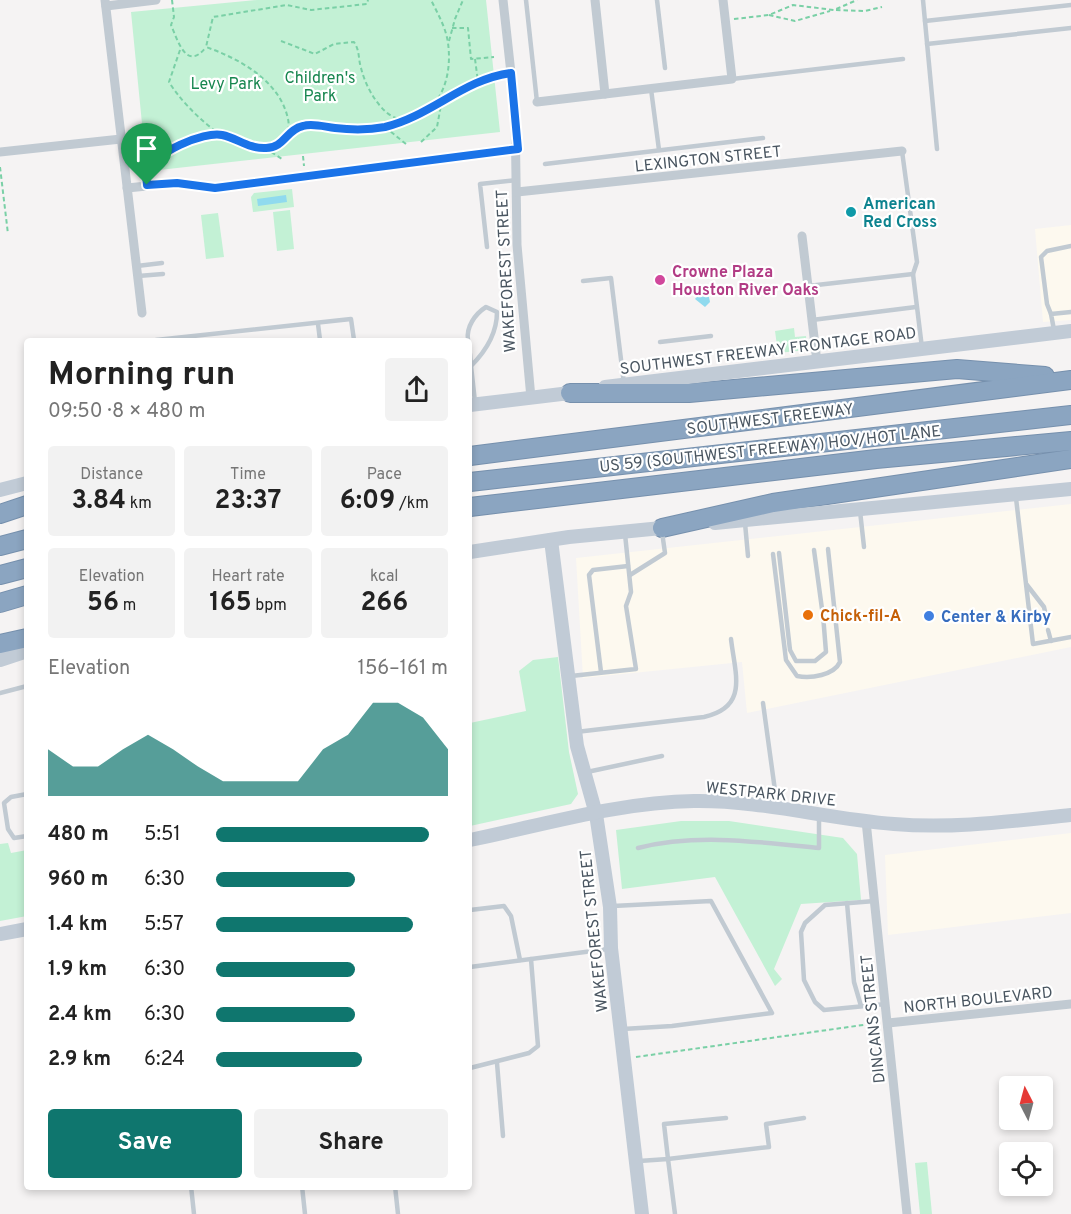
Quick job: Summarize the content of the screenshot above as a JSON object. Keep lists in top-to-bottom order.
{
  "streets": {
    "highway": ["SOUTHWEST FREEWAY", "US 59 (SOUTHWEST FREEWAY) HOV/HOT LANE"],
    "main road": ["WAKEFOREST STREET", "SOUTHWEST FREEWAY FRONTAGE ROAD", "WESTPARK DRIVE"],
    "street": ["LEXINGTON STREET", "NORTH BOULEVARD", "DINCANS STREET"]
  },
  "crossings": [
    ["LEXINGTON STREET", "WAKEFOREST STREET"],
    ["WAKEFOREST STREET", "SOUTHWEST FREEWAY FRONTAGE ROAD"],
    ["WAKEFOREST STREET", "WESTPARK DRIVE"],
    ["WESTPARK DRIVE", "DINCANS STREET"],
    ["NORTH BOULEVARD", "DINCANS STREET"]
  ],
  "parks": ["Children's Park", "Levy Park"],
  "places": [
    "American Red Cross",
    "Crowne Plaza Houston River Oaks",
    "Chick-fil-A",
    "Center & Kirby"
  ],
  "north": "top",
  "page": {
    "heading": ["Morning run", "09:50 · 8 × 480 m"],
    "stats": [
      ["Distance", "3.84 km"],
      ["Time", "23:37"],
      ["Pace", "6:09 /km"],
      ["Elevation", "56 m"],
      ["Heart rate", "165 bpm"],
      ["kcal", "266"]
    ],
    "chart": ["Elevation", "156–161 m"],
    "list": [
      {
        "name": "480 m",
        "note": "5:51"
      },
      {
        "name": "960 m",
        "note": "6:30"
      },
      {
        "name": "1.4 km",
        "note": "5:57"
      },
      {
        "name": "1.9 km",
        "note": "6:30"
      },
      {
        "name": "2.4 km",
        "note": "6:30"
      },
      {
        "name": "2.9 km",
        "note": "6:24"
      }
    ],
    "buttons": ["Save", "Share"]
  }
}
